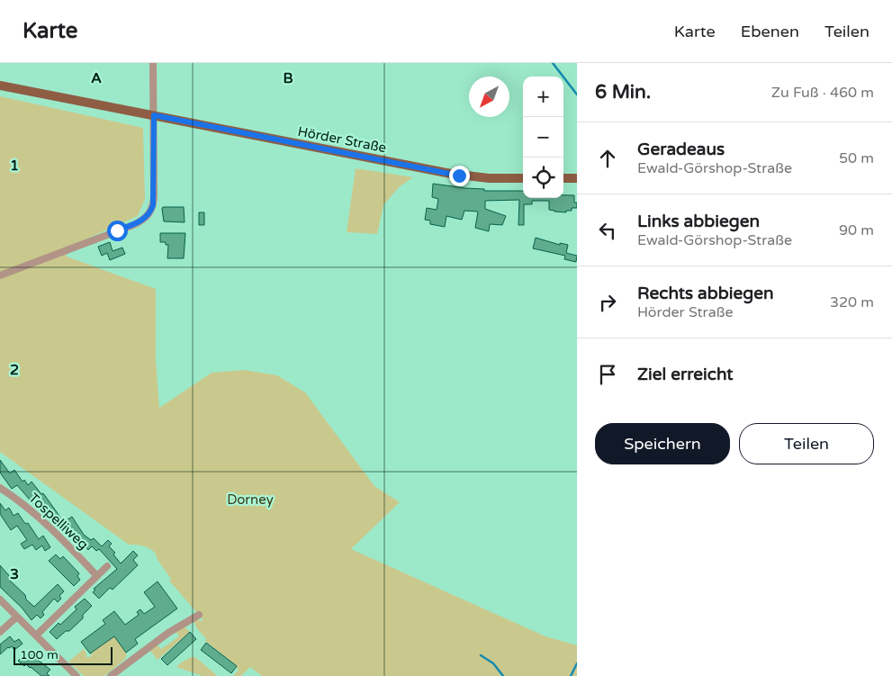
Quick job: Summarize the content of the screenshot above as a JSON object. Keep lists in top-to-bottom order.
{
  "streets": {
    "main road": ["Hörder Straße"],
    "street": ["Tospelliweg"]
  },
  "parks": ["Dorney"],
  "scale_bar": "100 m",
  "north": "bottom left",
  "page": {
    "header": "Karte",
    "nav": ["Karte", "Ebenen", "Teilen"],
    "heading": ["6 Min.", "Zu Fuß · 460 m"],
    "map_buttons": ["+", "−"],
    "list": [
      ["Geradeaus", "Ewald-Görshop-Straße", "50 m"],
      ["Links abbiegen", "Ewald-Görshop-Straße", "90 m"],
      ["Rechts abbiegen", "Hörder Straße", "320 m"],
      "Ziel erreicht"
    ],
    "buttons": ["Speichern", "Teilen"],
    "scale": "100 m"
  },
  "grid": {
    "columns": ["A", "B"],
    "rows": ["1", "2", "3"]
  }
}
